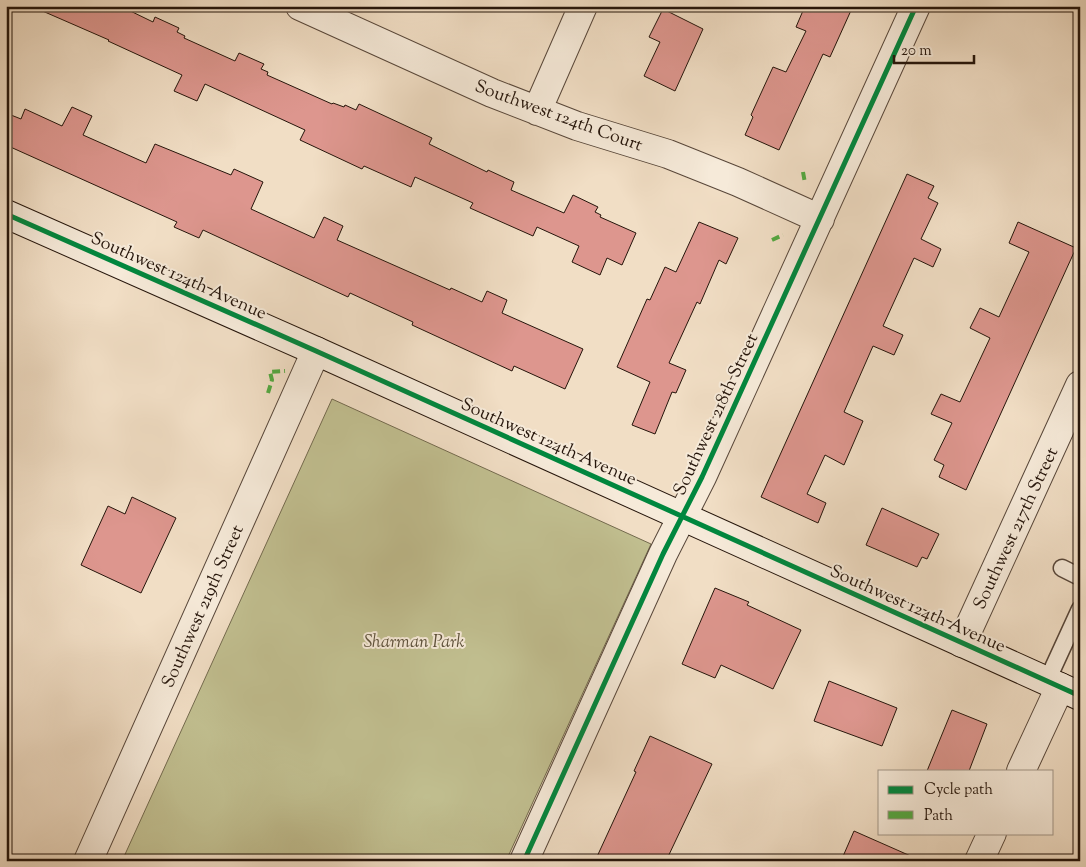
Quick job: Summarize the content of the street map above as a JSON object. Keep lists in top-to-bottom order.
{
  "streets": {
    "street": [
      "Southwest 124th Court",
      "Southwest 124th Avenue",
      "Southwest 218th Street",
      "Southwest 217th Street",
      "Southwest 219th Street"
    ]
  },
  "crossings": [
    ["Southwest 124th Court", "Southwest 218th Street"],
    ["Southwest 124th Avenue", "Southwest 218th Street"],
    ["Southwest 124th Avenue", "Southwest 217th Street"],
    ["Southwest 124th Avenue", "Southwest 219th Street"]
  ],
  "parks": ["Sharman Park"],
  "legend": ["Cycle path", "Path"],
  "scale_bar": "20 m"
}
